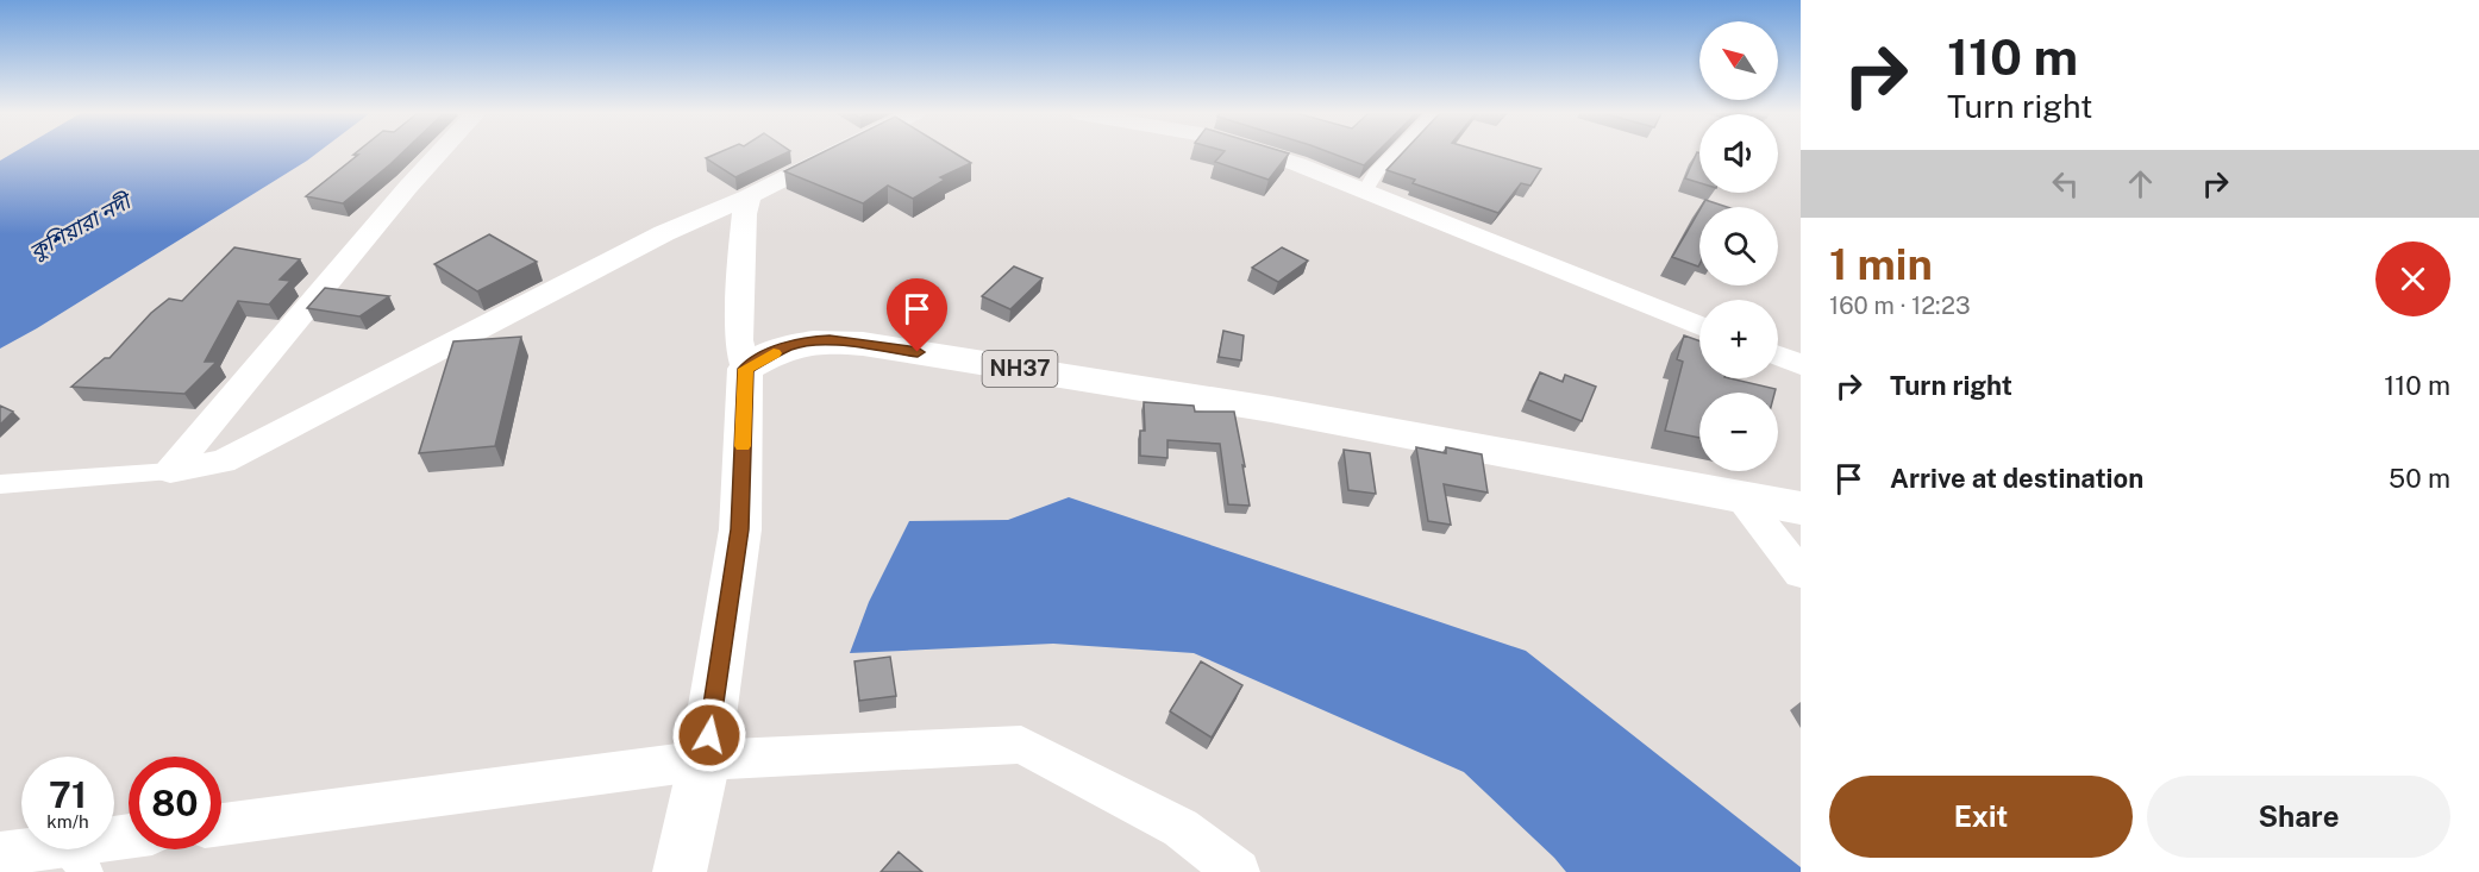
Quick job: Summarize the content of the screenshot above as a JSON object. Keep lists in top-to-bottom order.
{
  "streets": {
    "highway": ["NH37"]
  },
  "water": ["কুশিয়ারা নদী"],
  "north": "top left",
  "page": {
    "turn": ["110 m", "Turn right"],
    "map_buttons": ["+", "−"],
    "heading": ["1 min", "160 m · 12:23"],
    "list": [
      {
        "name": "Turn right",
        "value": "110 m"
      },
      {
        "name": "Arrive at destination",
        "value": "50 m"
      }
    ],
    "speed": "71 km/h",
    "limit": "80",
    "buttons": ["Exit", "Share"]
  }
}
